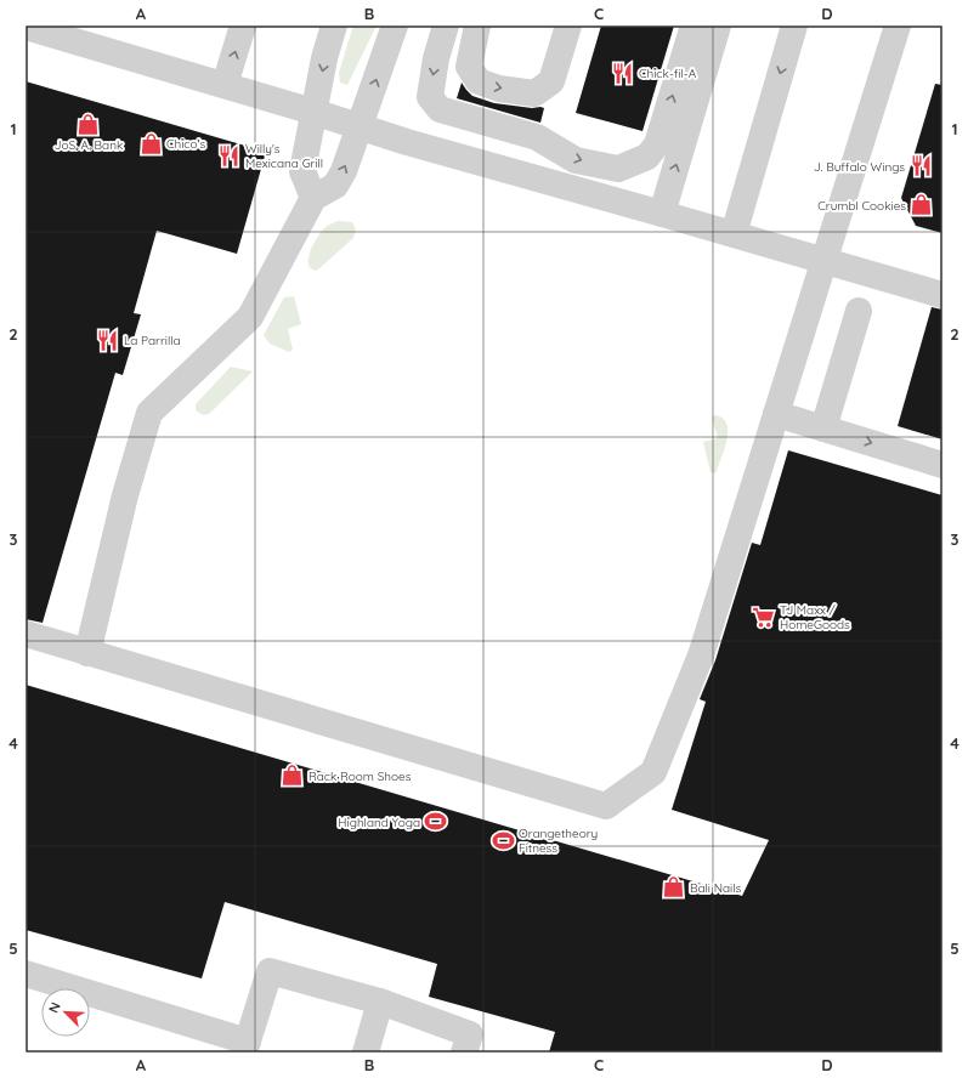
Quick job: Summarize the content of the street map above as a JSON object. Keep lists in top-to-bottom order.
{
  "places": {
    "restaurant": [
      "Chick-fil-A",
      "Willy's Mexicana Grill",
      "J. Buffalo Wings",
      "La Parrilla"
    ],
    "shop": [
      "JoS. A. Bank",
      "Chico's",
      "Crumbl Cookies",
      "Rack Room Shoes",
      "Bali Nails"
    ],
    "supermarket": ["TJ Maxx / HomeGoods"],
    "sports": ["Highland Yoga", "Orangetheory Fitness"]
  },
  "north": "top left",
  "grid": {
    "columns": [
      "A",
      "B",
      "C",
      "D"
    ],
    "rows": [
      "1",
      "2",
      "3",
      "4",
      "5"
    ]
  }
}
